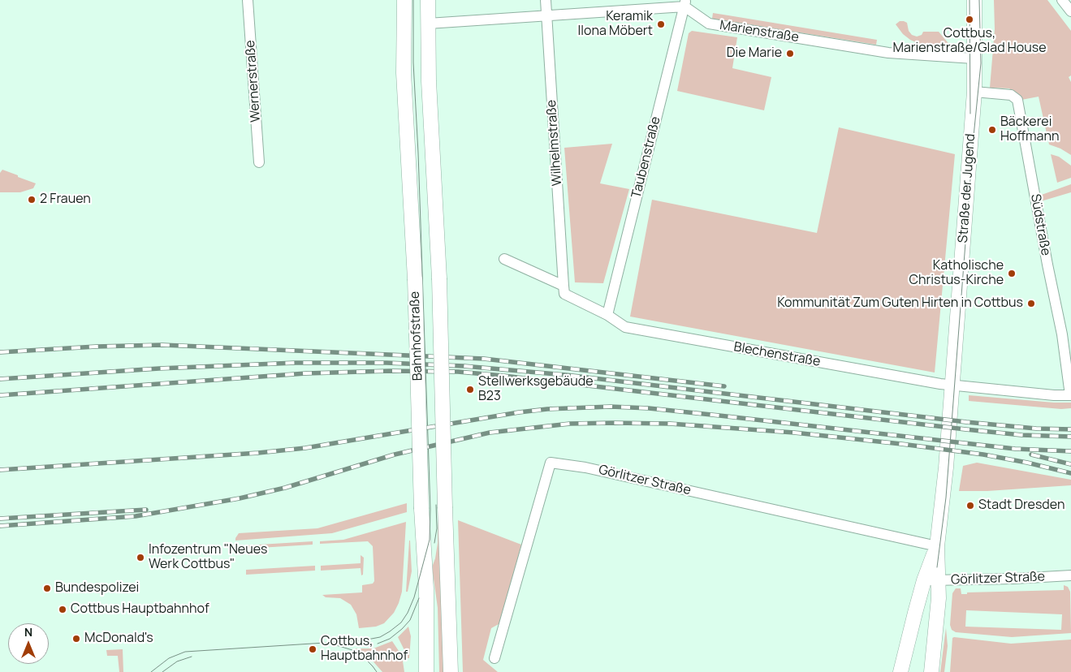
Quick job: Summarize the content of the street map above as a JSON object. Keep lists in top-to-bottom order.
{
  "streets": {
    "main road": ["Straße der Jugend", "Bahnhofstraße"],
    "street": [
      "Marienstraße",
      "Wernerstraße",
      "Wilhelmstraße",
      "Taubenstraße",
      "Südstraße",
      "Blechenstraße",
      "Görlitzer Straße"
    ]
  },
  "crossings": [
    ["Marienstraße", "Taubenstraße"],
    ["Marienstraße", "Straße der Jugend"],
    ["Wilhelmstraße", "Blechenstraße"],
    ["Taubenstraße", "Blechenstraße"],
    ["Straße der Jugend", "Südstraße"],
    ["Straße der Jugend", "Blechenstraße"],
    ["Straße der Jugend", "Görlitzer Straße"],
    ["Südstraße", "Blechenstraße"]
  ],
  "places": [
    "Cottbus, Marienstraße/Glad House",
    "Keramik Ilona Möbert",
    "Die Marie",
    "Bäckerei Hoffmann",
    "2 Frauen",
    "Katholische Christus-Kirche",
    "Kommunität Zum Guten Hirten in Cottbus",
    "Stellwerksgebäude B23",
    "Stadt Dresden",
    "Infozentrum \"Neues Werk Cottbus\"",
    "Bundespolizei",
    "Cottbus Hauptbahnhof",
    "McDonald's",
    "Cottbus, Hauptbahnhof"
  ],
  "north": "top"
}
